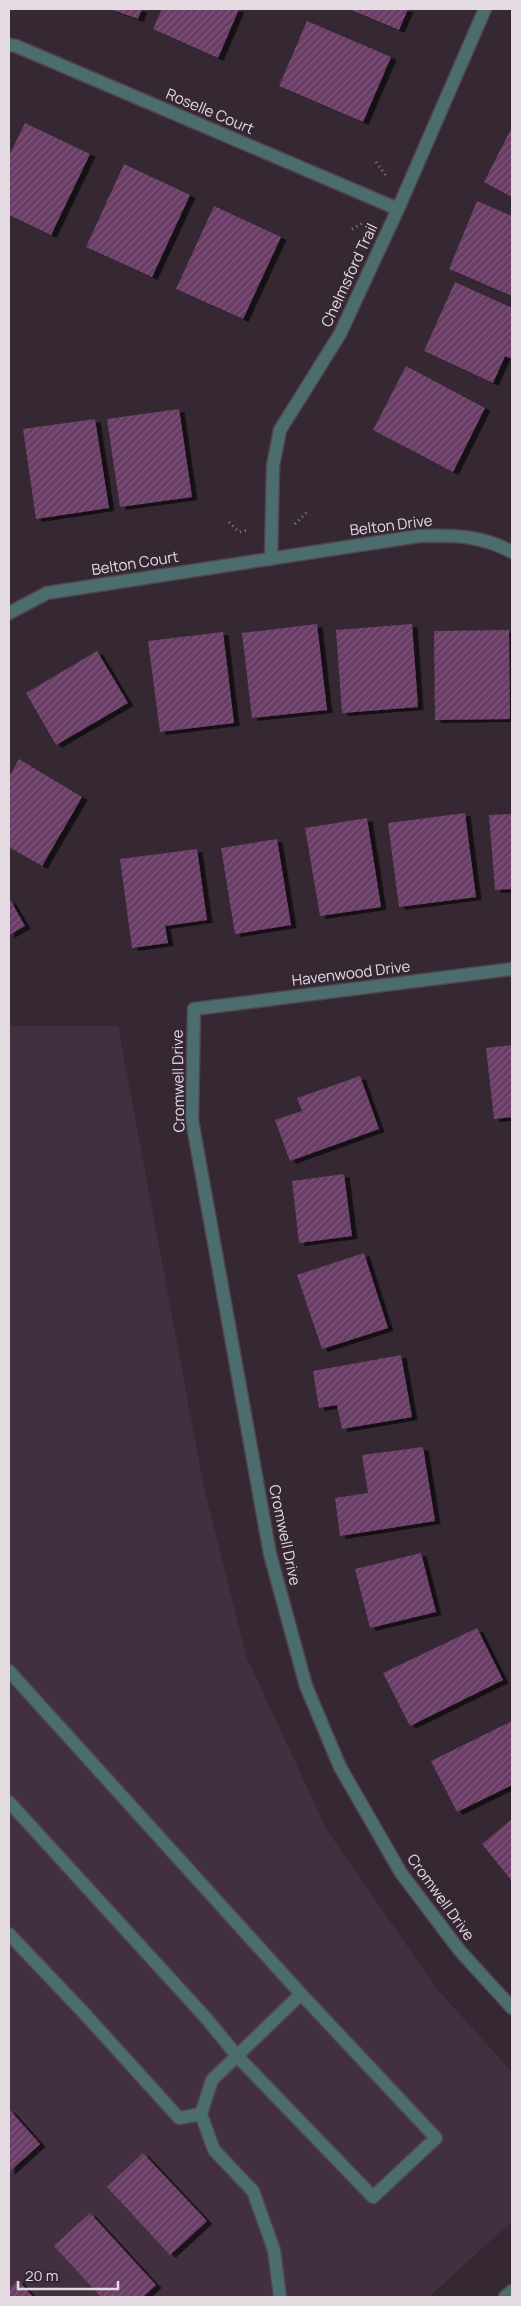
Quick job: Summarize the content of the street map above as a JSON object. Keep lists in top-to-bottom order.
{
  "streets": {
    "street": [
      "Roselle Court",
      "Chelmsford Trail",
      "Belton Drive",
      "Belton Court",
      "Havenwood Drive",
      "Cromwell Drive"
    ]
  },
  "crossings": [
    ["Roselle Court", "Chelmsford Trail"],
    ["Chelmsford Trail", "Belton Drive"],
    ["Chelmsford Trail", "Belton Court"],
    ["Belton Drive", "Belton Court"],
    ["Havenwood Drive", "Cromwell Drive"]
  ],
  "scale_bar": "20 m"
}
